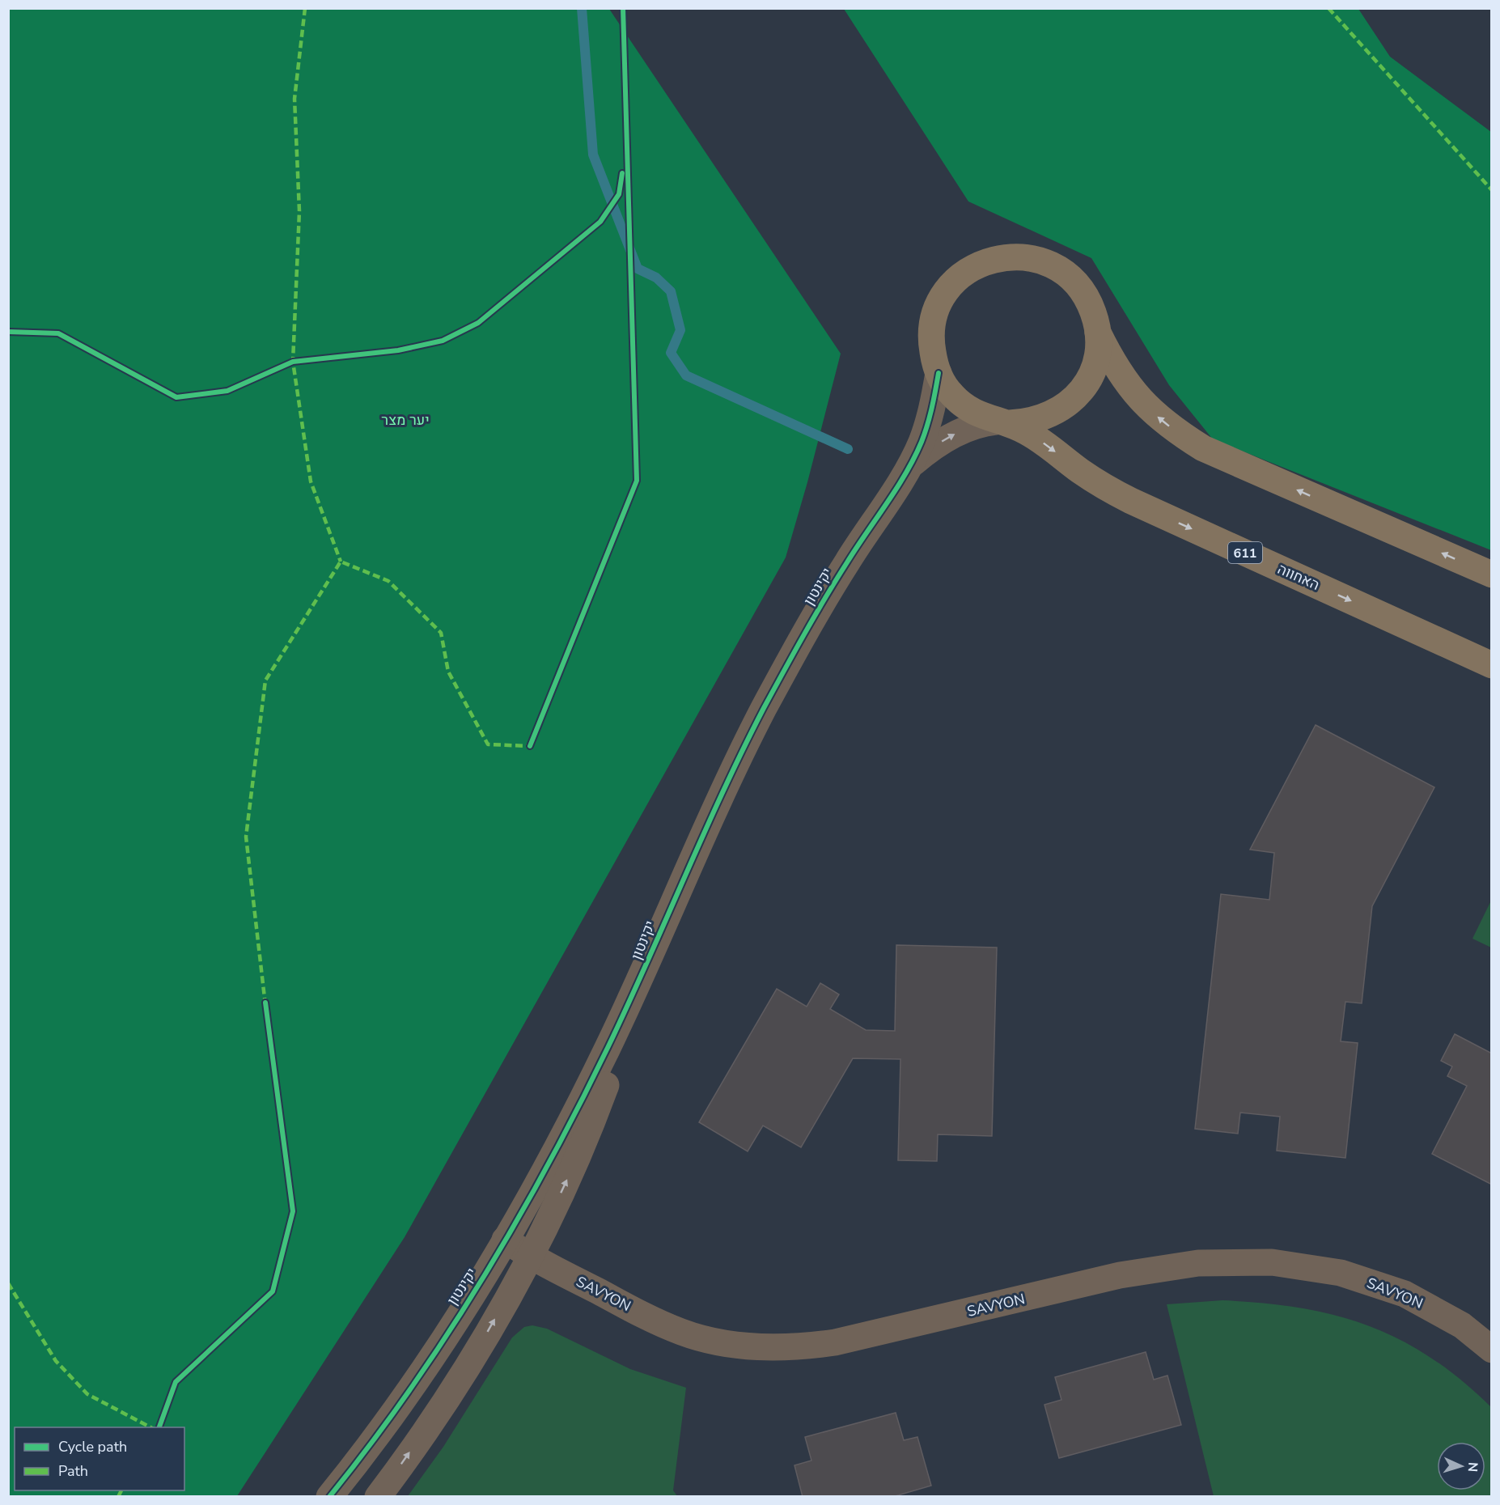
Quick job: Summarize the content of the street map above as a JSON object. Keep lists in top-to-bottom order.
{
  "streets": {
    "main road": ["611", "האחווה"],
    "street": ["יקינטון", "SAVYON"]
  },
  "crossings": [
    ["611", "האחווה"],
    ["611", "יקינטון"],
    ["האחווה", "יקינטון"],
    ["יקינטון", "SAVYON"]
  ],
  "parks": ["יער מצר"],
  "legend": ["Cycle path", "Path"],
  "north": "right"
}
